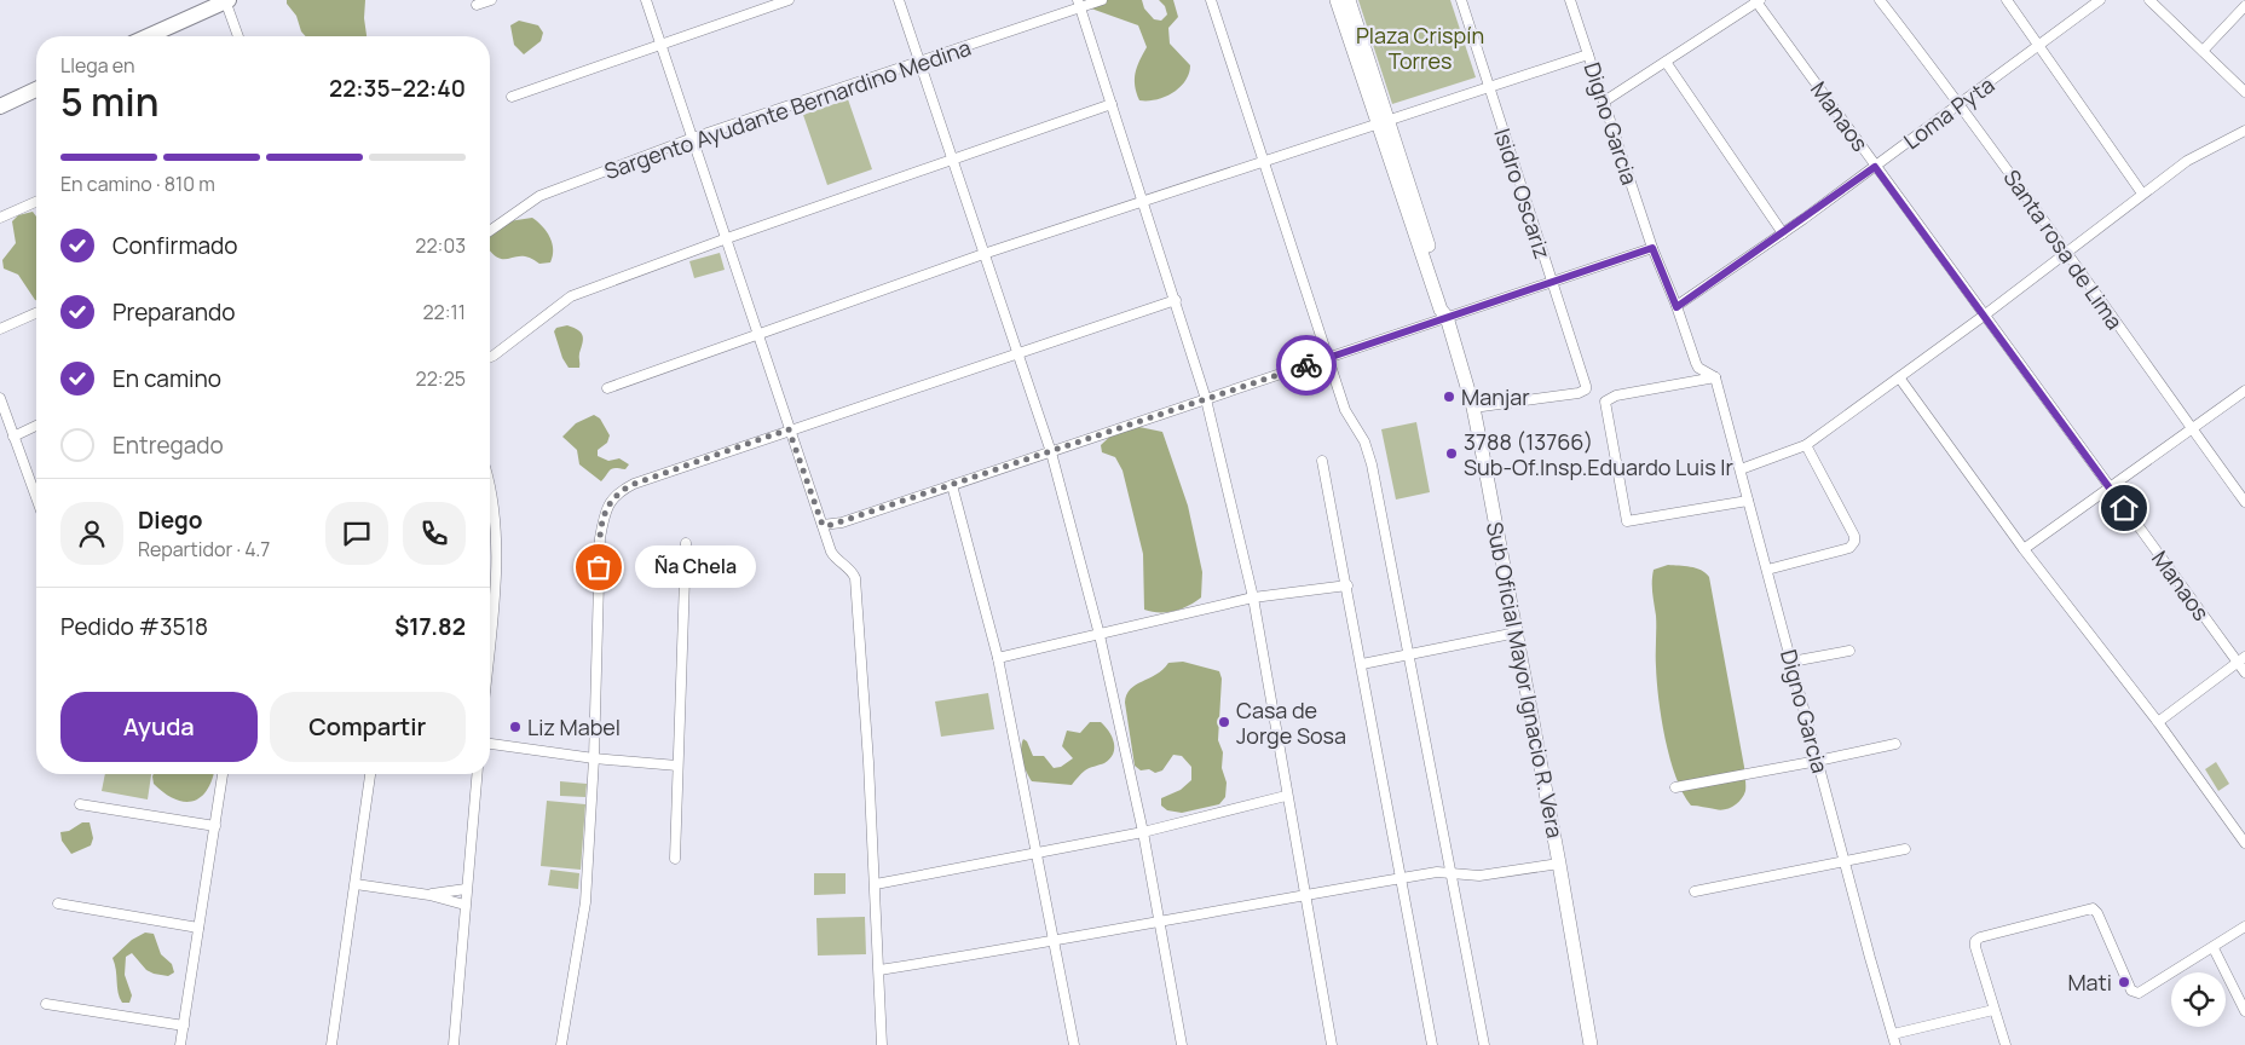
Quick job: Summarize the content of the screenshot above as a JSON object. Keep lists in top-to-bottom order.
{
  "streets": {
    "street": [
      "Sargento Ayudante Bernardino Medina",
      "Loma Pyta",
      "Manaos",
      "Digno Garcia",
      "Isidro Oscariz",
      "Santa rosa de Lima",
      "Sub Oficial Mayor Ignacio R. Vera"
    ]
  },
  "crossings": [
    ["Loma Pyta", "Manaos"],
    ["Loma Pyta", "Digno Garcia"],
    ["Loma Pyta", "Santa rosa de Lima"],
    ["Isidro Oscariz", "Sub Oficial Mayor Ignacio R. Vera"]
  ],
  "parks": ["Plaza Crispín Torres"],
  "places": [
    "Manjar",
    "3788 (13766) Sub-Of.Insp.Eduardo Luis Ir",
    "Ña Chela",
    "Casa de Jorge Sosa",
    "Liz Mabel",
    "Mati"
  ],
  "page": {
    "heading": ["5 min", "Llega en", "22:35–22:40"],
    "panel": [
      "Diego",
      "Repartidor · 4.7",
      "Pedido #3518",
      "$17.82"
    ],
    "bar": "En camino · 810 m",
    "list": [
      ["Confirmado", "22:03"],
      ["Preparando", "22:11"],
      ["En camino", "22:25"],
      "Entregado"
    ],
    "bubble": "Ña Chela",
    "buttons": ["Ayuda", "Compartir"]
  }
}
